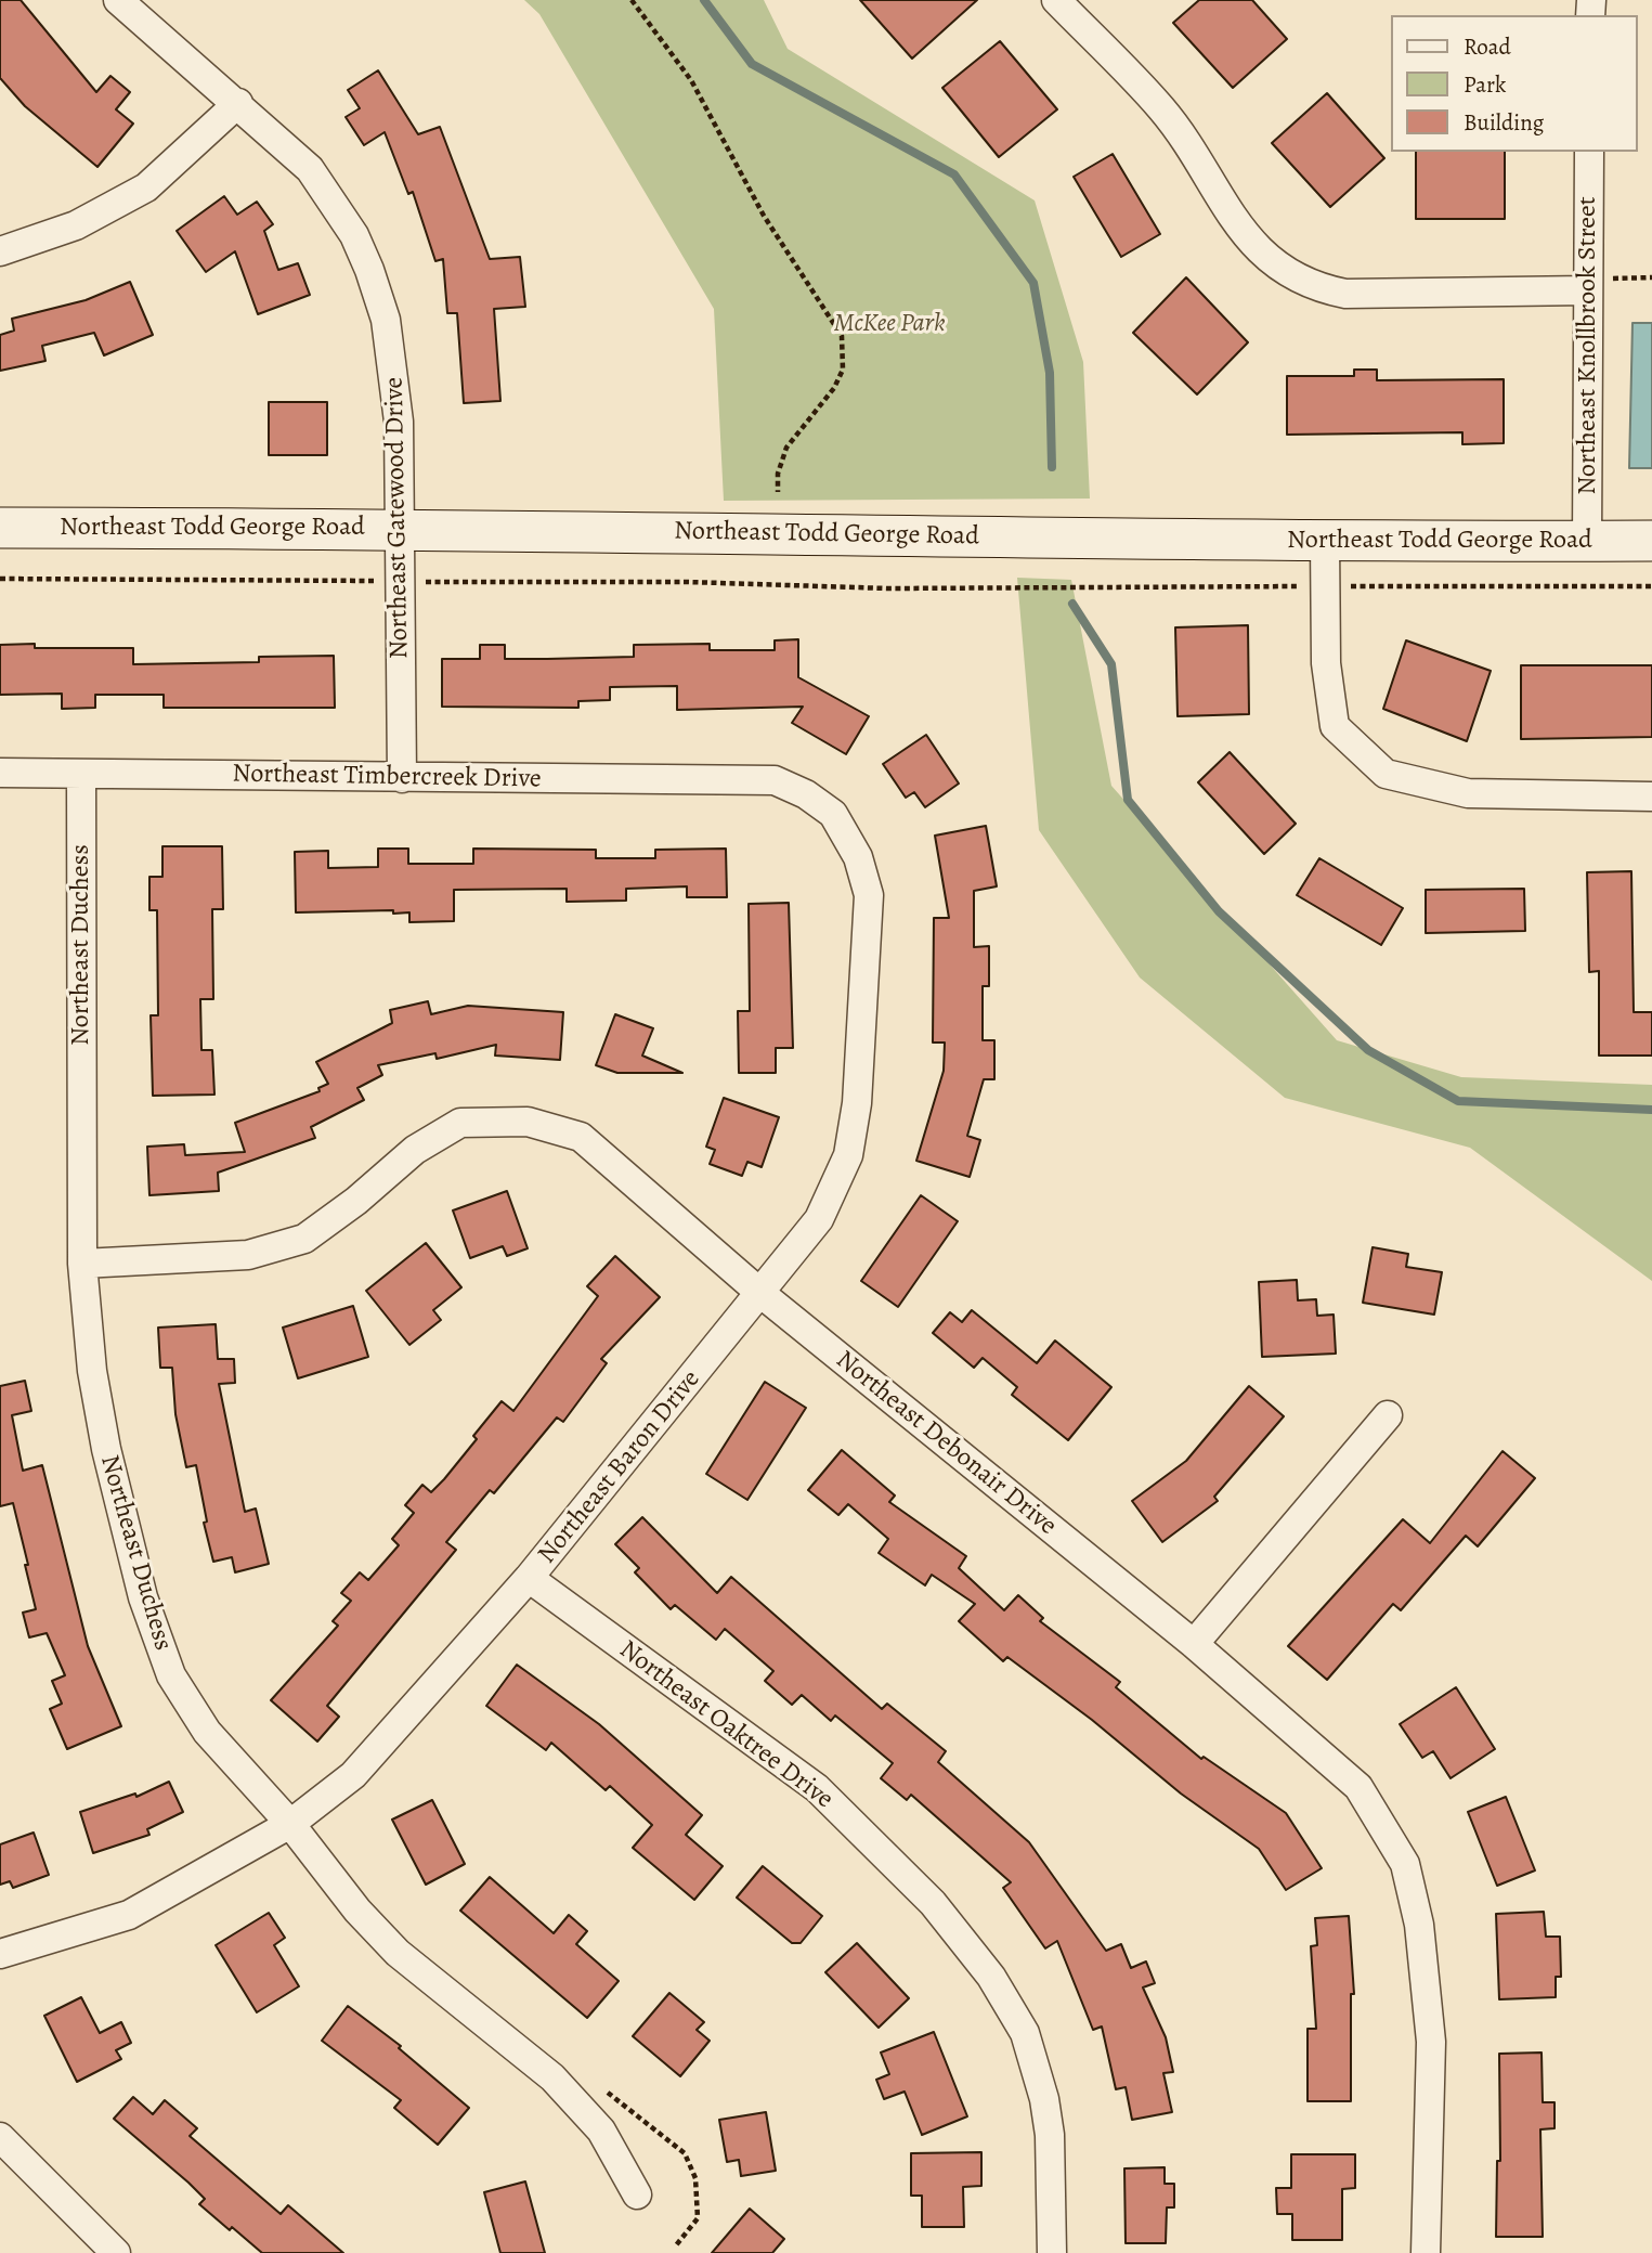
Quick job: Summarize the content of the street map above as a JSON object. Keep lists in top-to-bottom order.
{
  "streets": {
    "main road": ["Northeast Todd George Road"],
    "street": [
      "Northeast Knollbrook Street",
      "Northeast Gatewood Drive",
      "Northeast Timbercreek Drive",
      "Northeast Duchess",
      "Northeast Debonair Drive",
      "Northeast Baron Drive",
      "Northeast Oaktree Drive"
    ]
  },
  "crossings": [
    ["Northeast Knollbrook Street", "Northeast Todd George Road"],
    ["Northeast Gatewood Drive", "Northeast Todd George Road"],
    ["Northeast Gatewood Drive", "Northeast Timbercreek Drive"],
    ["Northeast Timbercreek Drive", "Northeast Duchess"],
    ["Northeast Timbercreek Drive", "Northeast Baron Drive"],
    ["Northeast Duchess", "Northeast Debonair Drive"],
    ["Northeast Duchess", "Northeast Baron Drive"],
    ["Northeast Debonair Drive", "Northeast Baron Drive"],
    ["Northeast Baron Drive", "Northeast Oaktree Drive"]
  ],
  "parks": ["McKee Park"],
  "legend": ["Road", "Park", "Building"]
}
